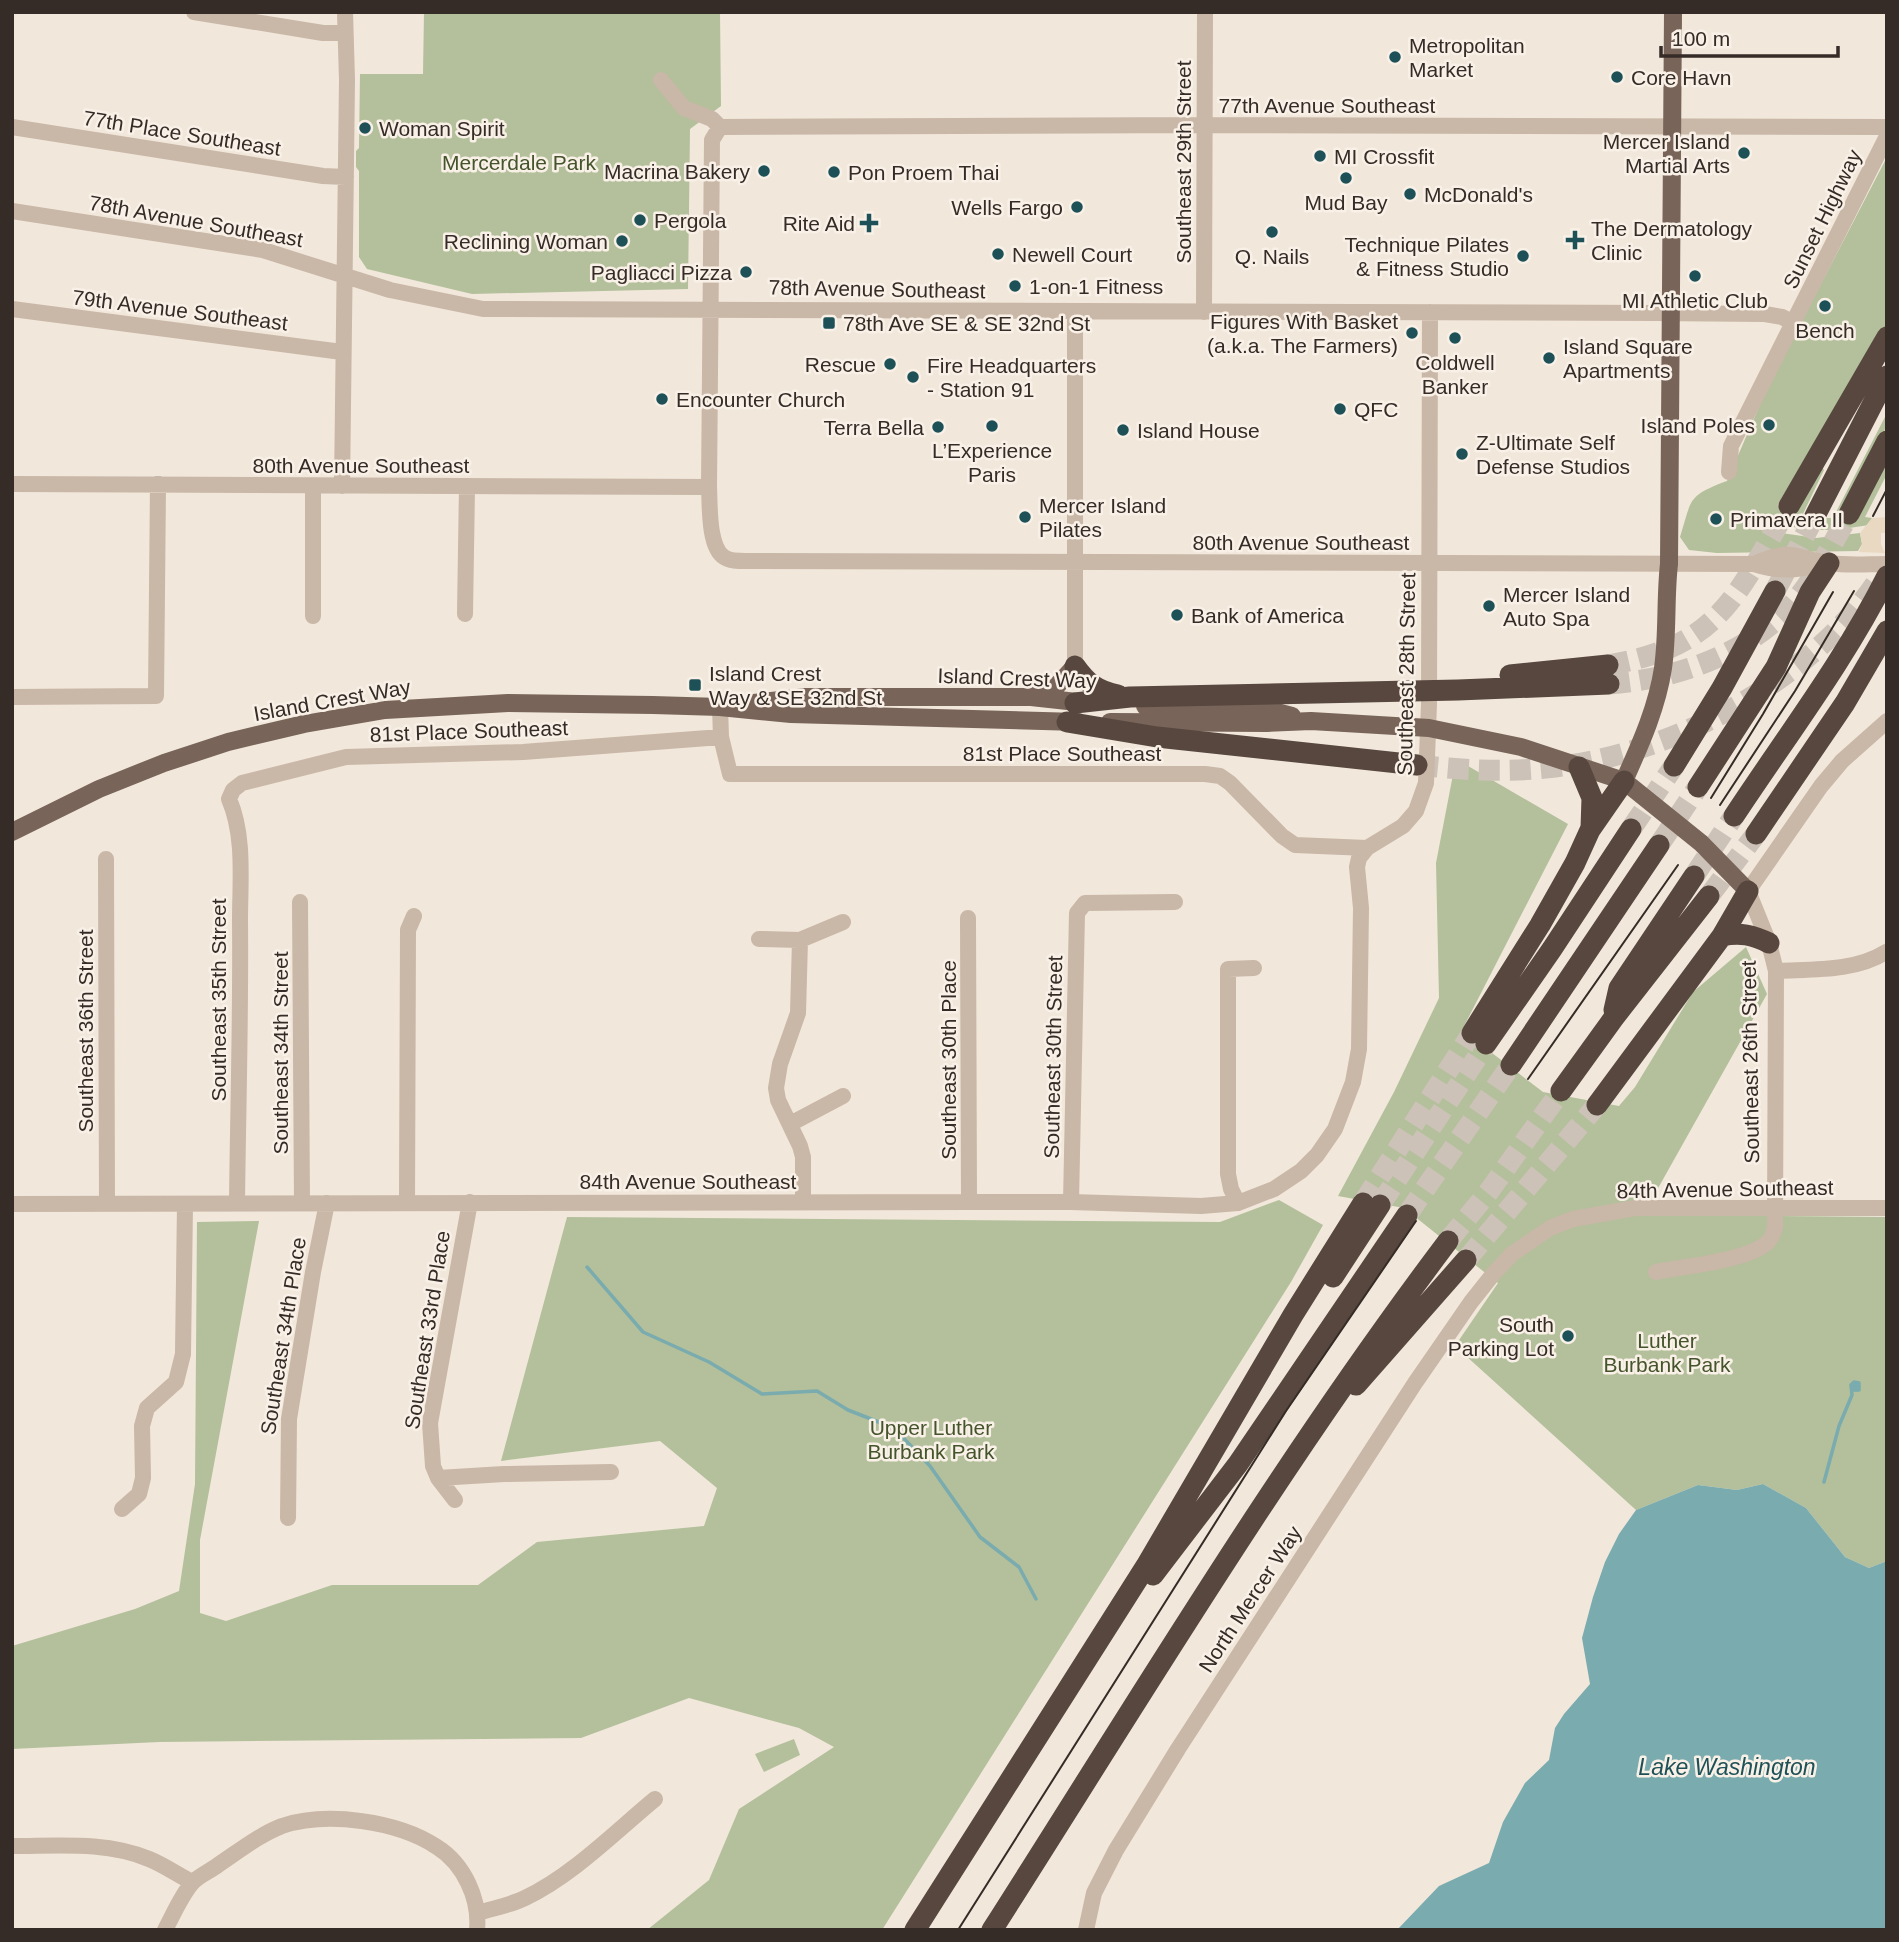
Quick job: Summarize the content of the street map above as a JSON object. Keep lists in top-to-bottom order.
{
  "streets": {
    "main road": ["Island Crest Way", "Southeast 26th Street"],
    "street": [
      "77th Avenue Southeast",
      "77th Place Southeast",
      "Southeast 29th Street",
      "Sunset Highway",
      "78th Avenue Southeast",
      "79th Avenue Southeast",
      "80th Avenue Southeast",
      "Southeast 28th Street",
      "81st Place Southeast",
      "Southeast 35th Street",
      "Southeast 36th Street",
      "Southeast 34th Street",
      "Southeast 30th Street",
      "Southeast 30th Place",
      "84th Avenue Southeast",
      "Southeast 33rd Place",
      "Southeast 34th Place",
      "North Mercer Way"
    ]
  },
  "crossings": [
    ["77th Avenue Southeast", "Southeast 29th Street"],
    ["Southeast 29th Street", "78th Avenue Southeast"],
    ["Sunset Highway", "78th Avenue Southeast"],
    ["78th Avenue Southeast", "Southeast 28th Street"],
    ["80th Avenue Southeast", "Southeast 28th Street"],
    ["Southeast 28th Street", "Island Crest Way"],
    ["Southeast 28th Street", "81st Place Southeast"],
    ["Southeast 28th Street", "84th Avenue Southeast"],
    ["Island Crest Way", "Southeast 26th Street"],
    ["81st Place Southeast", "Southeast 35th Street"],
    ["81st Place Southeast", "84th Avenue Southeast"],
    ["Southeast 35th Street", "84th Avenue Southeast"],
    ["Southeast 36th Street", "84th Avenue Southeast"],
    ["Southeast 34th Street", "84th Avenue Southeast"],
    ["Southeast 30th Street", "84th Avenue Southeast"],
    ["Southeast 30th Place", "84th Avenue Southeast"],
    ["Southeast 26th Street", "84th Avenue Southeast"],
    ["84th Avenue Southeast", "Southeast 33rd Place"],
    ["84th Avenue Southeast", "Southeast 34th Place"],
    ["84th Avenue Southeast", "North Mercer Way"]
  ],
  "water": ["Lake Washington"],
  "parks": ["Mercerdale Park", "Luther Burbank Park", "Upper Luther Burbank Park"],
  "places": {
    "other": [
      "Metropolitan Market",
      "Core Havn",
      "Woman Spirit",
      "Mercer Island Martial Arts",
      "MI Crossfit",
      "Macrina Bakery",
      "Pon Proem Thai",
      "Mud Bay",
      "McDonald's",
      "Wells Fargo",
      "Pergola",
      "Q. Nails",
      "Reclining Woman",
      "Newell Court",
      "Technique Pilates & Fitness Studio",
      "Pagliacci Pizza",
      "MI Athletic Club",
      "1-on-1 Fitness",
      "Bench",
      "Figures With Basket (a.k.a. The Farmers)",
      "Coldwell Banker",
      "Island Square Apartments",
      "Rescue",
      "Fire Headquarters - Station 91",
      "Encounter Church",
      "QFC",
      "Island Poles",
      "L’Experience Paris",
      "Terra Bella",
      "Island House",
      "Z-Ultimate Self Defense Studios",
      "Mercer Island Pilates",
      "Primavera II",
      "Mercer Island Auto Spa",
      "Bank of America",
      "South Parking Lot"
    ],
    "health": ["Rite Aid", "The Dermatology Clinic"],
    "transit": ["78th Ave SE & SE 32nd St", "Island Crest Way & SE 32nd St"]
  },
  "scale_bar": "100 m"
}
